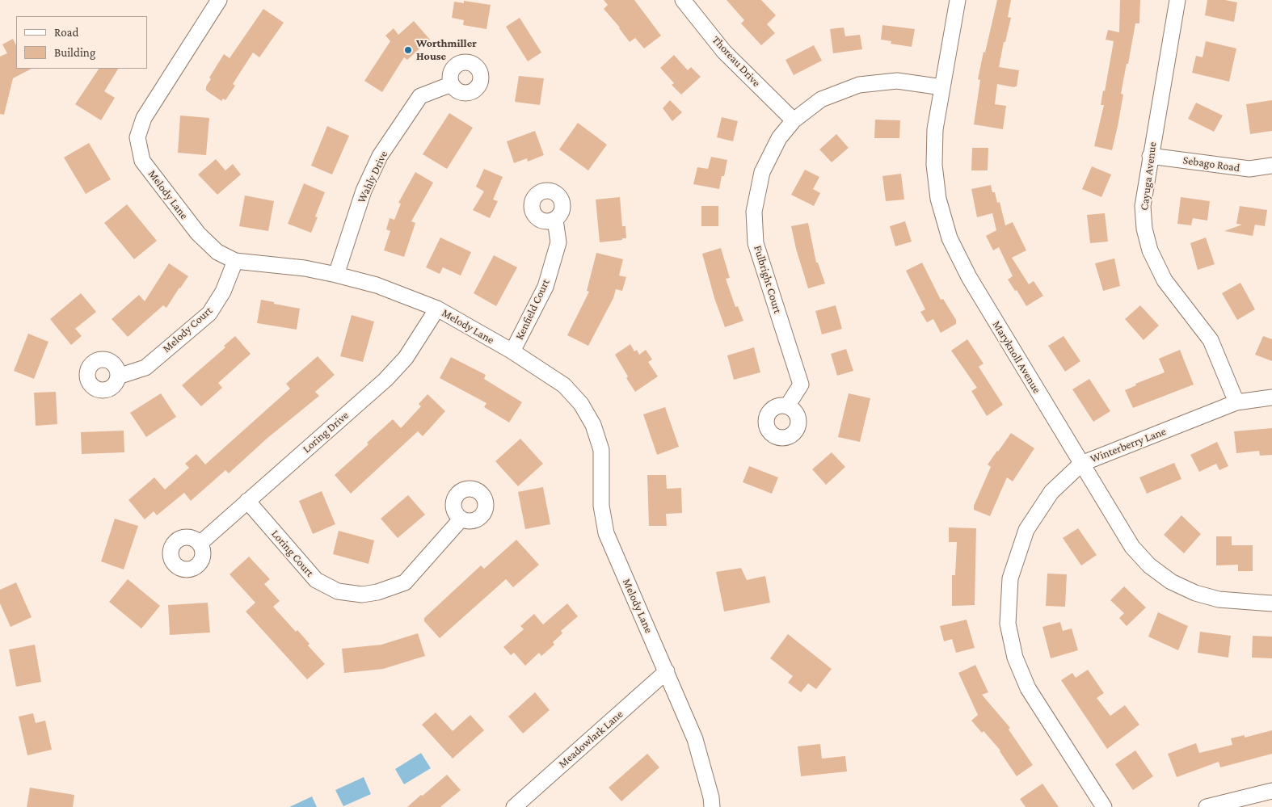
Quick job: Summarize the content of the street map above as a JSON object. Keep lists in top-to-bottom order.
{
  "streets": {
    "street": [
      "Thoreau Drive",
      "Sebago Road",
      "Cayuga Avenue",
      "Wahly Drive",
      "Melody Lane",
      "Fulbright Court",
      "Kenfield Court",
      "Melody Court",
      "Maryknoll Avenue",
      "Loring Drive",
      "Winterberry Lane",
      "Loring Court",
      "Meadowlark Lane"
    ]
  },
  "crossings": [
    ["Thoreau Drive", "Fulbright Court"],
    ["Sebago Road", "Cayuga Avenue"],
    ["Cayuga Avenue", "Winterberry Lane"],
    ["Wahly Drive", "Melody Lane"],
    ["Melody Lane", "Kenfield Court"],
    ["Melody Lane", "Melody Court"],
    ["Melody Lane", "Loring Drive"],
    ["Melody Lane", "Meadowlark Lane"],
    ["Fulbright Court", "Maryknoll Avenue"],
    ["Maryknoll Avenue", "Winterberry Lane"],
    ["Loring Drive", "Loring Court"]
  ],
  "places": ["Worthmiller House"],
  "legend": ["Road", "Building"]
}
